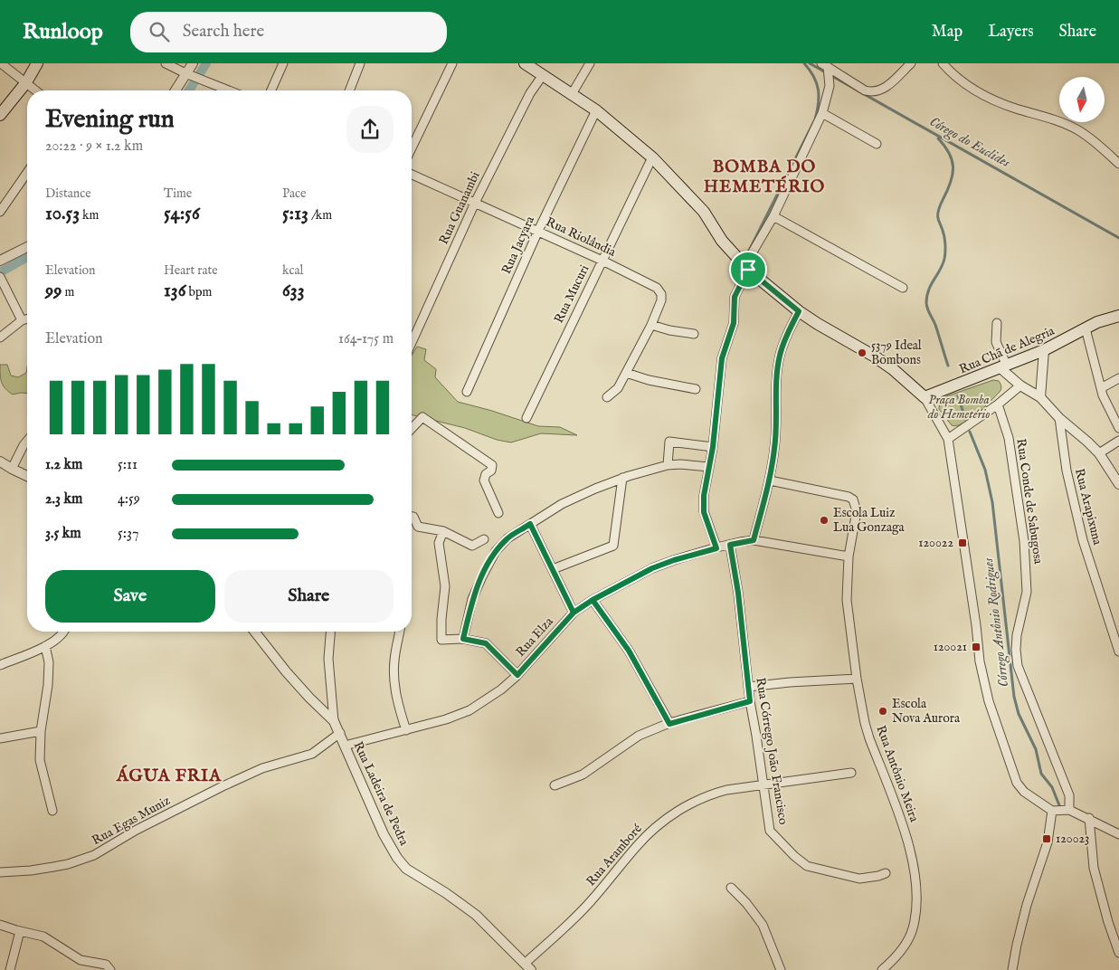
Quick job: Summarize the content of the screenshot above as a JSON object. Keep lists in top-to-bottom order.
{
  "streets": {
    "main road": ["Rua Chã de Alegria"],
    "street": [
      "Rua Guanambi",
      "Rua Riolândia",
      "Rua Jacyara",
      "Rua Mucuri",
      "Rua Conde de Sabugosa",
      "Rua Arapixuna",
      "Rua Elza",
      "Rua Córrego João Francisco",
      "Rua Antônio Meira",
      "Rua Ladeira de Pedra",
      "Rua Egas Muniz",
      "Rua Aramboré"
    ]
  },
  "crossings": [
    ["Rua Guanambi", "Rua Riolândia"],
    ["Rua Riolândia", "Rua Jacyara"],
    ["Rua Riolândia", "Rua Mucuri"],
    ["Rua Elza", "Rua Córrego João Francisco"],
    ["Rua Elza", "Rua Ladeira de Pedra"],
    ["Rua Córrego João Francisco", "Rua Aramboré"],
    ["Rua Ladeira de Pedra", "Rua Egas Muniz"],
    ["Rua Ladeira de Pedra", "Rua Aramboré"]
  ],
  "districts": ["BOMBA DO HEMETÉRIO", "ÁGUA FRIA"],
  "water": ["Córego do Euclides", "Córrego Antônio Rodrigues"],
  "parks": ["Praça Bomba do Hemetério"],
  "places": {
    "other": ["5379 Ideal Bombons", "Escola Luiz Lua Gonzaga", "Escola Nova Aurora"],
    "transit": ["120022", "120021", "120023"]
  },
  "north": "bottom",
  "page": {
    "header": "Runloop",
    "search": "Search here",
    "nav": ["Map", "Layers", "Share"],
    "heading": ["Evening run", "20:22 · 9 × 1.2 km"],
    "stats": [
      ["Distance", "10.53 km"],
      ["Time", "54:56"],
      ["Pace", "5:13 /km"],
      ["Elevation", "99 m"],
      ["Heart rate", "136 bpm"],
      ["kcal", "633"]
    ],
    "chart": ["Elevation", "164–175 m"],
    "list": [
      {
        "name": "1.2 km",
        "note": "5:11"
      },
      {
        "name": "2.3 km",
        "note": "4:59"
      },
      {
        "name": "3.5 km",
        "note": "5:37"
      }
    ],
    "buttons": ["Save", "Share"]
  }
}
